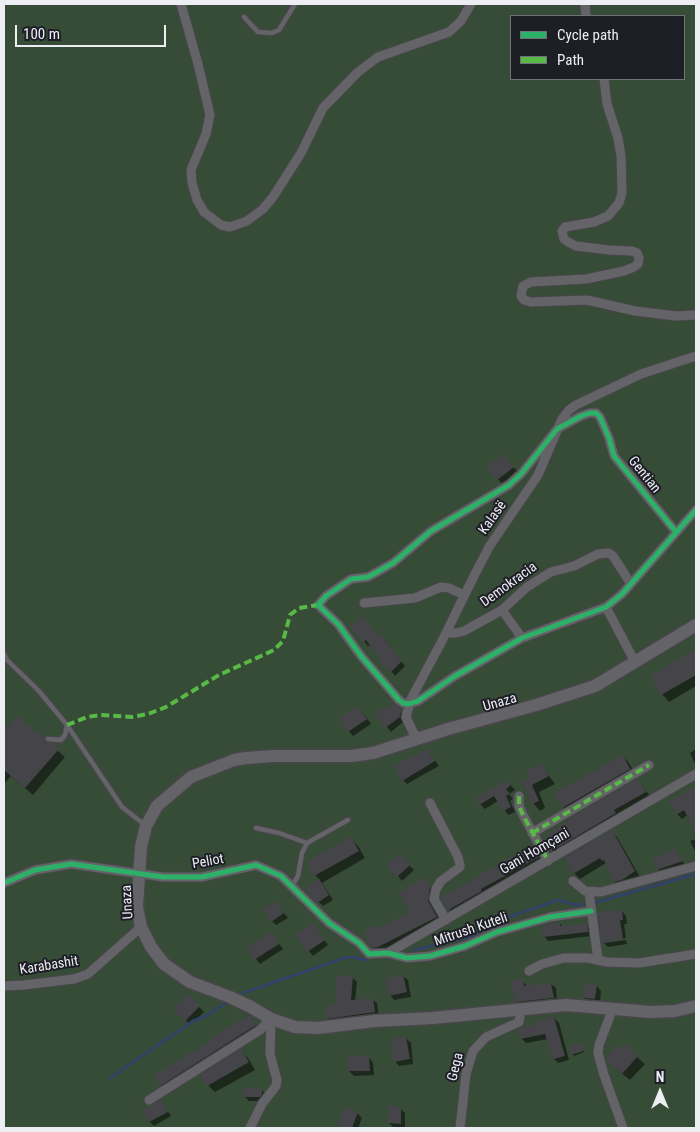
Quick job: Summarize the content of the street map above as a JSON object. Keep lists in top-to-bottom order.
{
  "streets": {
    "main road": ["Unaza"],
    "street": [
      "Gentian",
      "Kalasë",
      "Demokracia",
      "Gani Homçani",
      "Peliot",
      "Mitrush Kuteli",
      "Karabashit",
      "Gega"
    ]
  },
  "crossings": [
    ["Gentian", "Kalasë"],
    ["Kalasë", "Demokracia"],
    ["Unaza", "Peliot"],
    ["Unaza", "Karabashit"],
    ["Unaza", "Gega"],
    ["Gani Homçani", "Peliot"],
    ["Gani Homçani", "Mitrush Kuteli"],
    ["Peliot", "Mitrush Kuteli"]
  ],
  "legend": ["Cycle path", "Path"],
  "scale_bar": "100 m",
  "north": "top"
}
